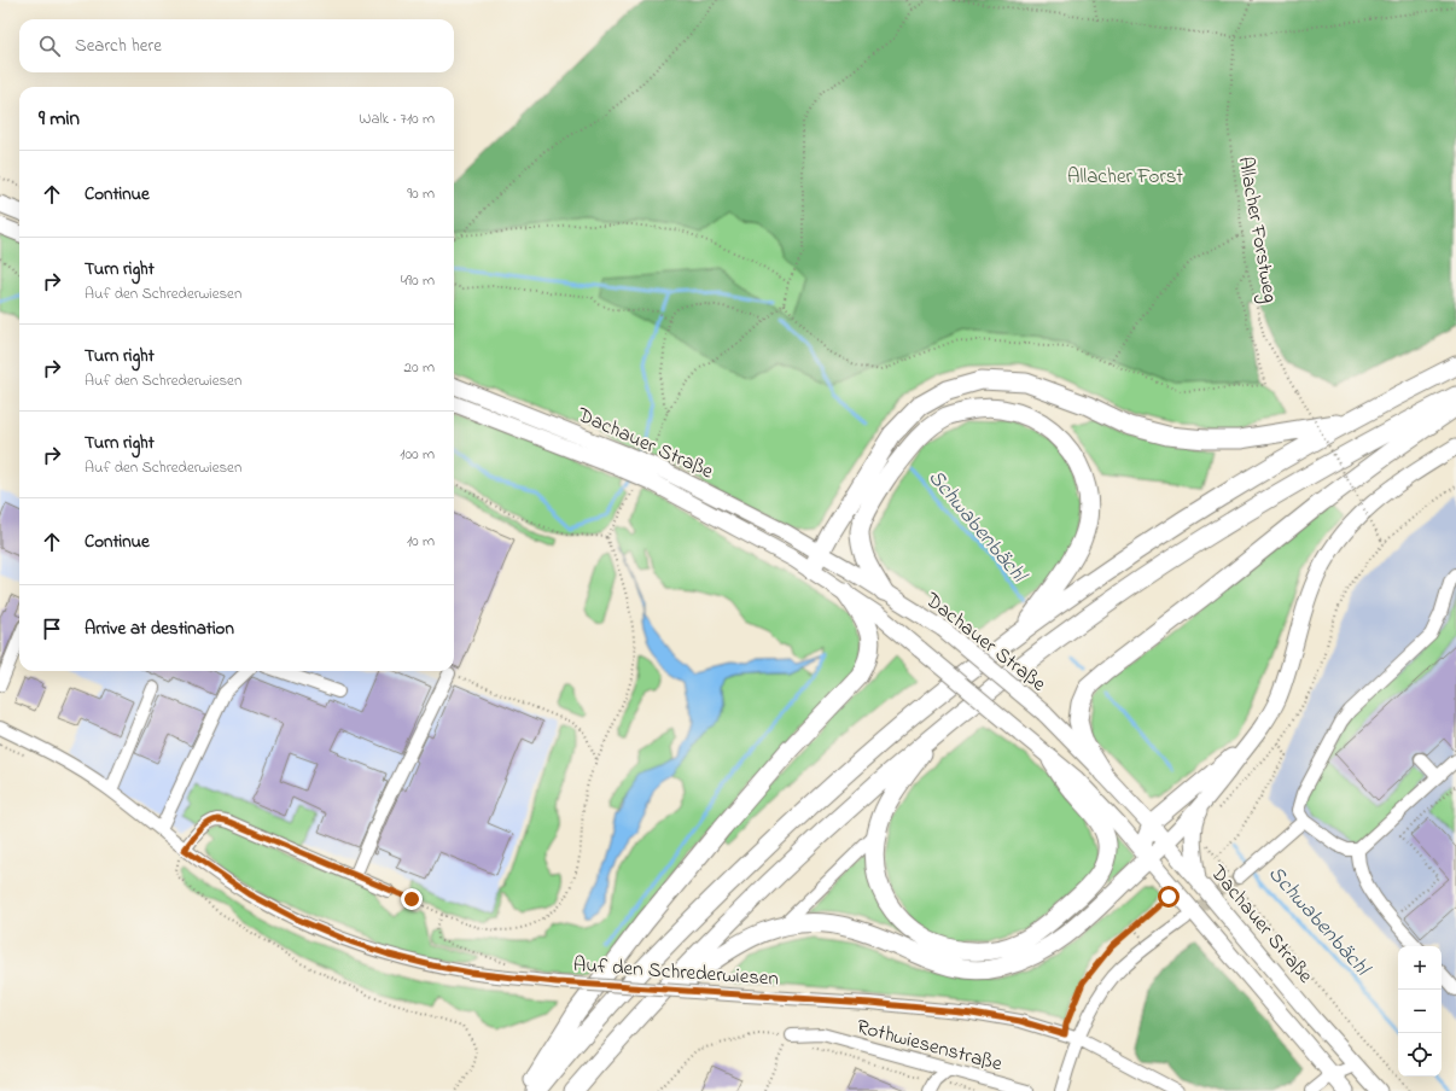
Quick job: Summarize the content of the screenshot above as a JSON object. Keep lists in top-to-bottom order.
{
  "streets": {
    "main road": ["Dachauer Straße"],
    "street": ["Auf den Schrederwiesen", "Rothwiesenstraße"],
    "path": ["Allacher Forstweg"]
  },
  "water": ["Schwabenbächl"],
  "parks": ["Allacher Forst"],
  "page": {
    "search": "Search here",
    "heading": ["9 min", "Walk · 710 m"],
    "list": [
      ["Continue", "90 m"],
      ["Turn right", "Auf den Schrederwiesen", "490 m"],
      ["Turn right", "Auf den Schrederwiesen", "20 m"],
      ["Turn right", "Auf den Schrederwiesen", "100 m"],
      ["Continue", "10 m"],
      "Arrive at destination"
    ],
    "map_buttons": ["+", "−"]
  }
}
